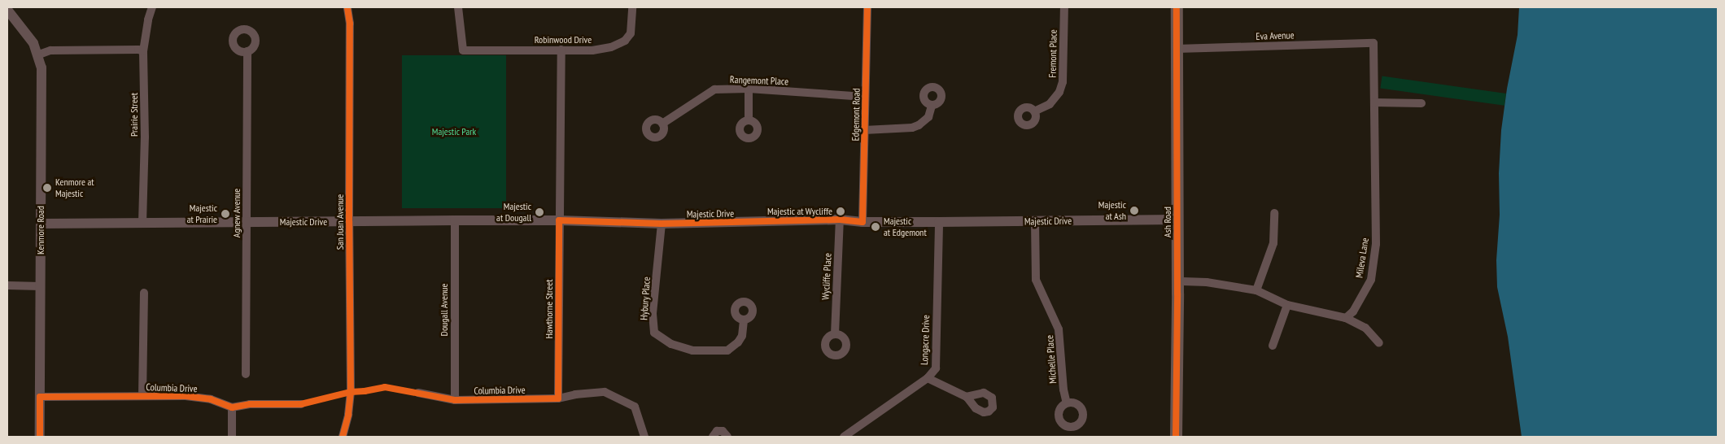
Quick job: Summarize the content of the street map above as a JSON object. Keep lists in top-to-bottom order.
{
  "streets": {
    "main road": ["Ash Road"],
    "street": [
      "Eva Avenue",
      "Robinwood Drive",
      "Fremont Place",
      "Rangemont Place",
      "Prairie Street",
      "Edgemont Road",
      "Agnew Avenue",
      "Majestic Drive",
      "San Juan Avenue",
      "Kenmore Road",
      "Mileva Lane",
      "Wycliffe Place",
      "Hybury Place",
      "Hawthorne Street",
      "Dougall Avenue",
      "Longacre Drive",
      "Michelle Place",
      "Columbia Drive"
    ]
  },
  "crossings": [
    ["Eva Avenue", "Ash Road"],
    ["Eva Avenue", "Mileva Lane"],
    ["Robinwood Drive", "Hawthorne Street"],
    ["Rangemont Place", "Edgemont Road"],
    ["Prairie Street", "Majestic Drive"],
    ["Edgemont Road", "Majestic Drive"],
    ["Agnew Avenue", "Majestic Drive"],
    ["Majestic Drive", "San Juan Avenue"],
    ["Majestic Drive", "Ash Road"],
    ["Majestic Drive", "Kenmore Road"],
    ["Majestic Drive", "Wycliffe Place"],
    ["Majestic Drive", "Hybury Place"],
    ["Majestic Drive", "Hawthorne Street"],
    ["Majestic Drive", "Dougall Avenue"],
    ["Majestic Drive", "Longacre Drive"],
    ["Majestic Drive", "Michelle Place"],
    ["Kenmore Road", "Columbia Drive"],
    ["Hawthorne Street", "Columbia Drive"],
    ["Dougall Avenue", "Columbia Drive"]
  ],
  "parks": ["Majestic Park"],
  "places": [
    "Kenmore at Majestic",
    "Majestic at Ash",
    "Majestic at Wycliffe",
    "Majestic at Dougall",
    "Majestic at Prairie",
    "Majestic at Edgemont"
  ]
}
